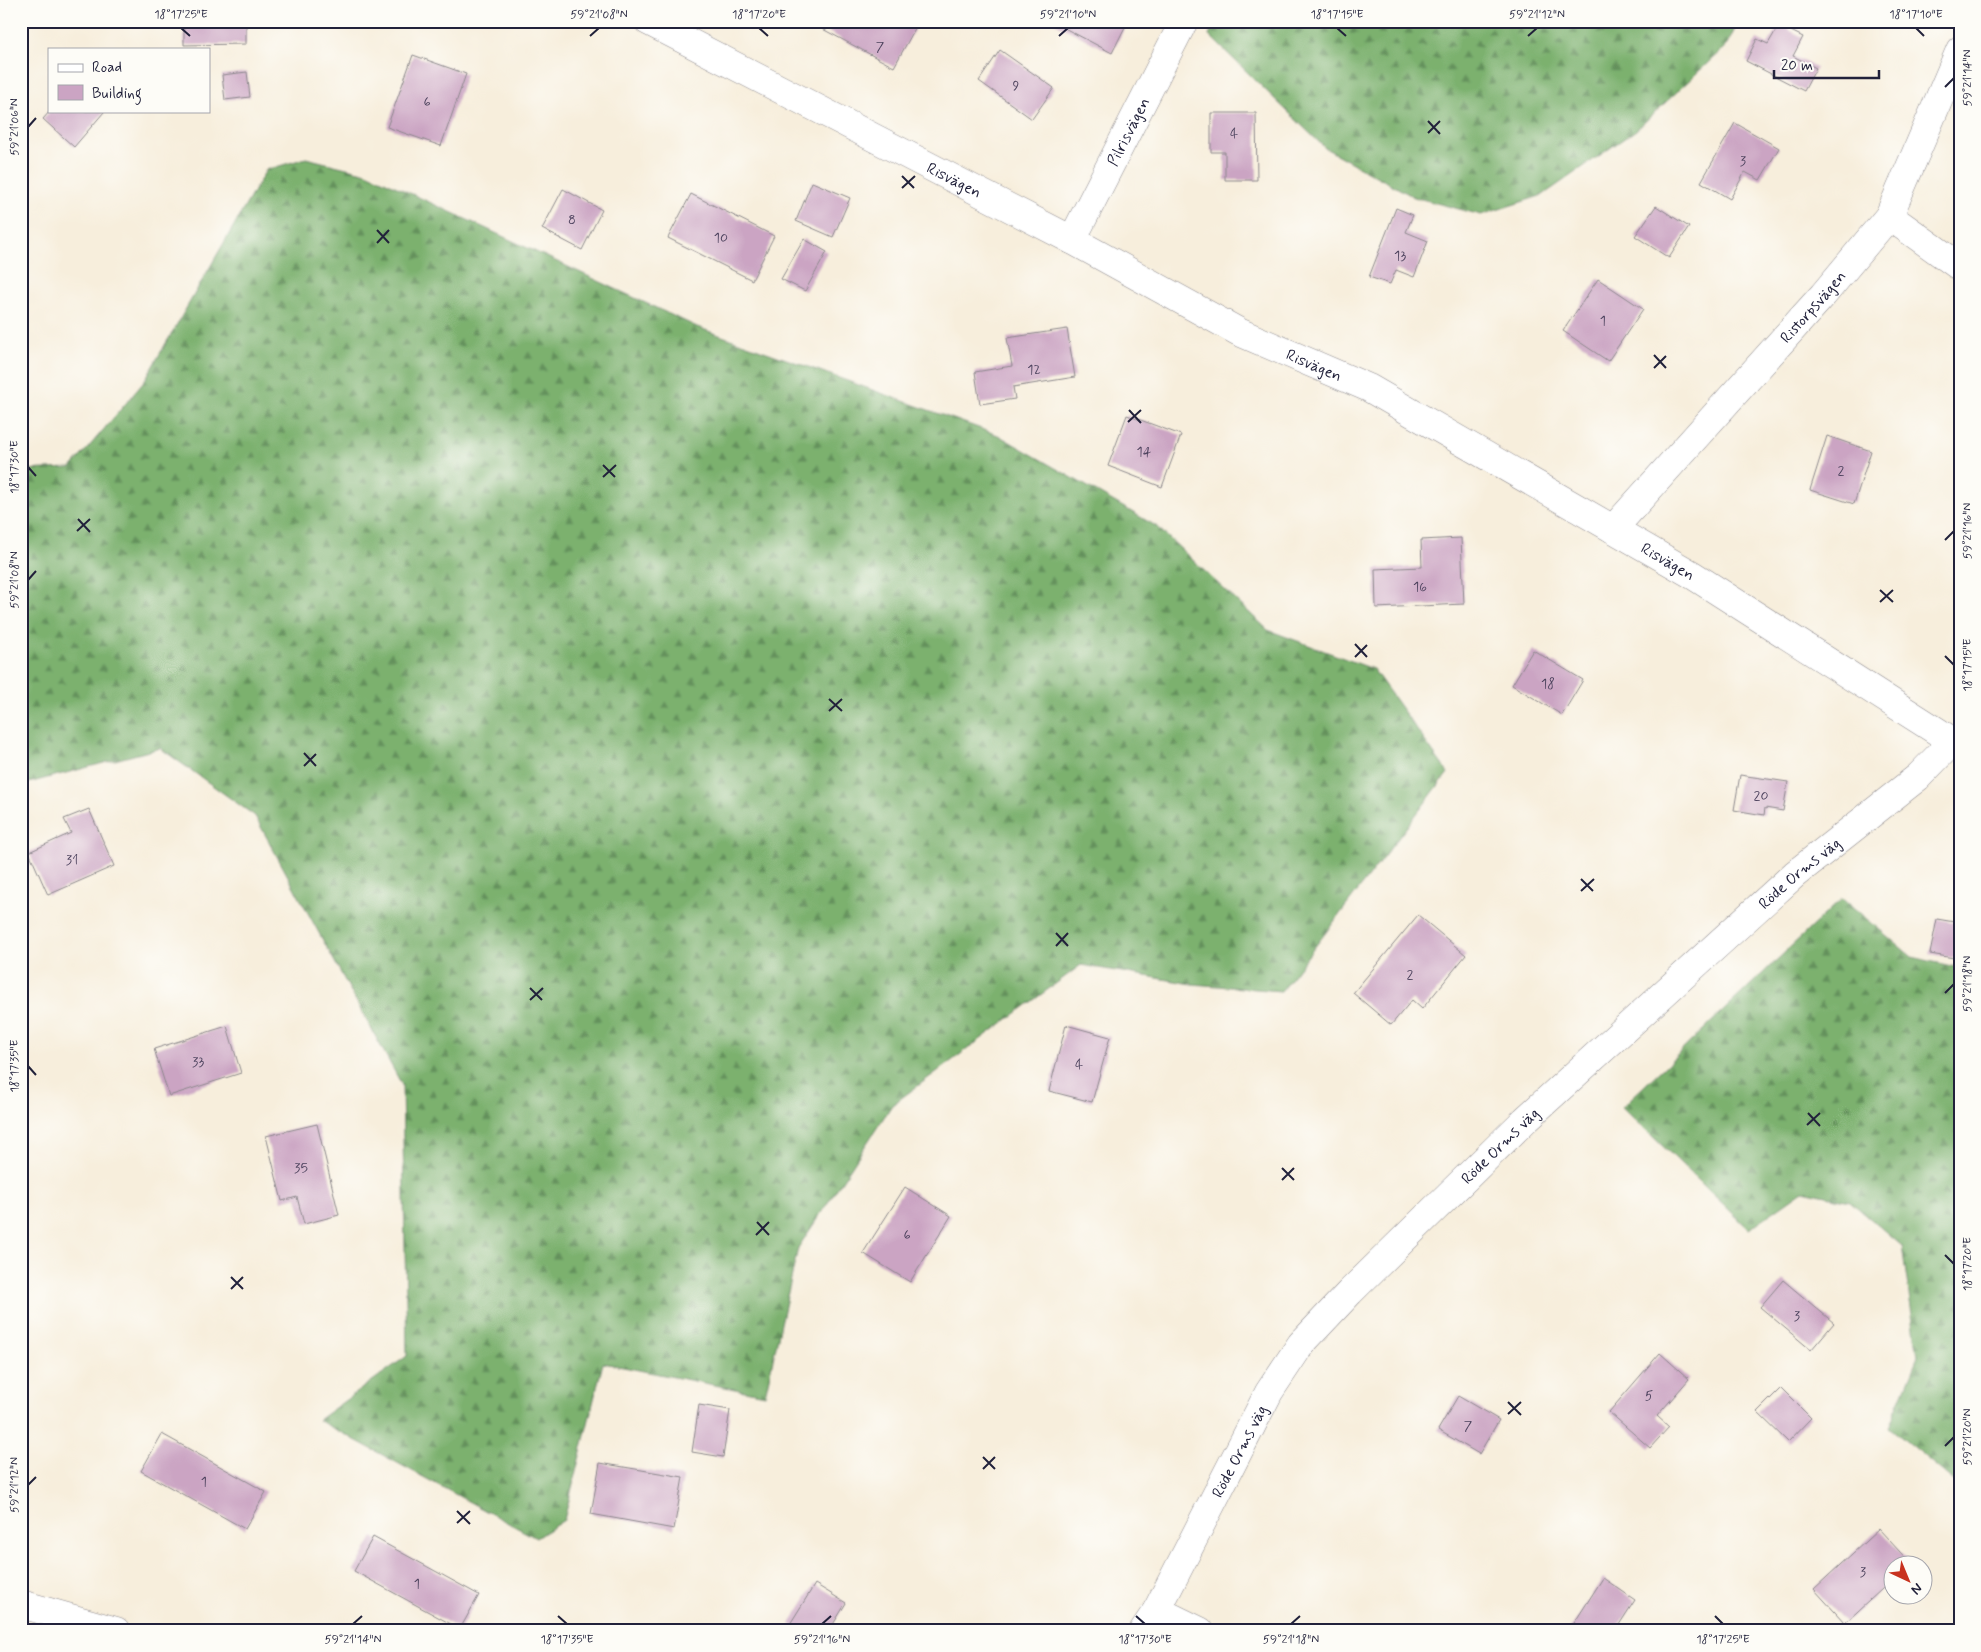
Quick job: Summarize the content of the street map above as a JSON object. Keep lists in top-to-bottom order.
{
  "streets": {
    "street": [
      "Pilrisvägen",
      "Risvägen",
      "Ristorpsvägen",
      "Röde Orms väg"
    ]
  },
  "crossings": [
    ["Pilrisvägen", "Risvägen"],
    ["Risvägen", "Ristorpsvägen"],
    ["Risvägen", "Röde Orms väg"]
  ],
  "house_numbers": [
    "7",
    "9",
    "6",
    "4",
    "3",
    "8",
    "10",
    "13",
    "1",
    "12",
    "14",
    "2",
    "16",
    "18",
    "20",
    "31",
    "2",
    "33",
    "4",
    "35",
    "6",
    "3",
    "5",
    "7",
    "1",
    "3",
    "1"
  ],
  "legend": ["Road", "Building"],
  "scale_bar": "20 m",
  "north": "bottom right",
  "coordinates": [
    "18°17'25\"E",
    "59°21'08\"N",
    "18°17'20\"E",
    "59°21'10\"N",
    "18°17'15\"E",
    "59°21'12\"N",
    "18°17'10\"E",
    "59°21'14\"N",
    "59°21'06\"N",
    "18°17'30\"E",
    "59°21'16\"N",
    "59°21'18\"N",
    "18°17'35\"E",
    "59°21'20\"N"
  ]
}
